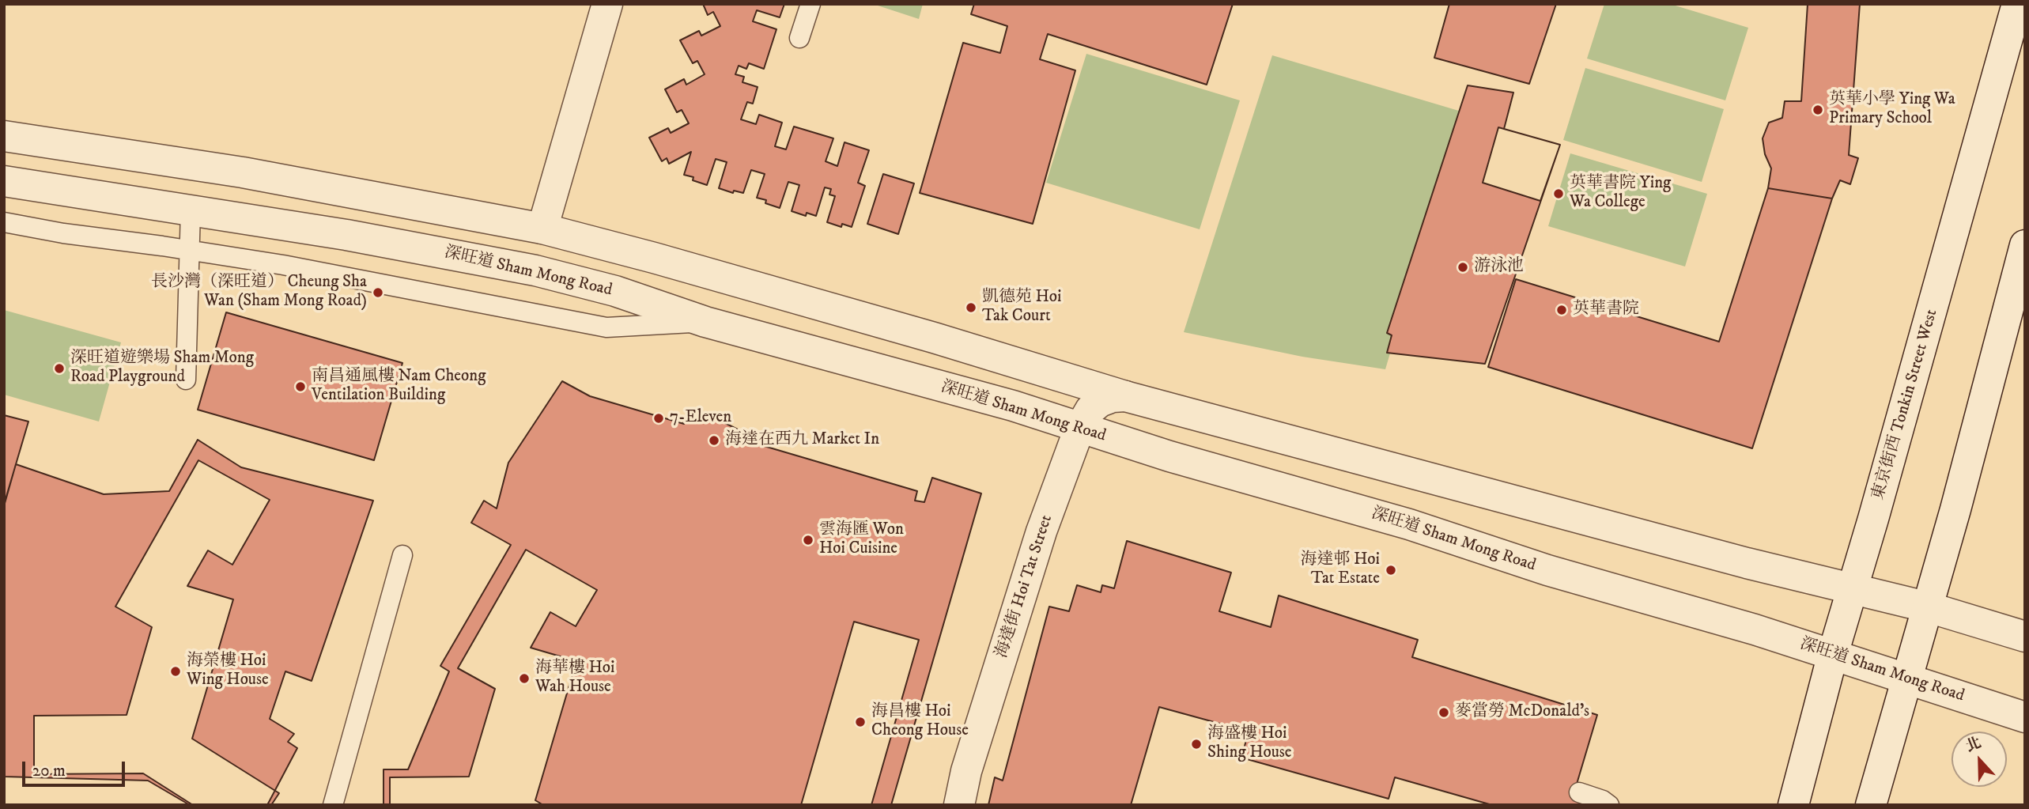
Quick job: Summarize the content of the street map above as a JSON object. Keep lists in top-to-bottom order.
{
  "streets": {
    "street": ["深旺道 Sham Mong Road", "東京街西 Tonkin Street West", "海達街 Hoi Tat Street"]
  },
  "crossings": [
    ["深旺道 Sham Mong Road", "東京街西 Tonkin Street West"],
    ["深旺道 Sham Mong Road", "海達街 Hoi Tat Street"]
  ],
  "places": [
    "英華小學 Ying Wa Primary School",
    "英華書院 Ying Wa College",
    "游泳池",
    "長沙灣（深旺道） Cheung Sha Wan (Sham Mong Road)",
    "凱德苑 Hoi Tak Court",
    "英華書院",
    "深旺道遊樂場 Sham Mong Road Playground",
    "南昌通風樓 Nam Cheong Ventilation Building",
    "7-Eleven",
    "海達在西九 Market In",
    "雲海匯 Won Hoi Cuisine",
    "海達邨 Hoi Tat Estate",
    "海榮樓 Hoi Wing House",
    "海華樓 Hoi Wah House",
    "麥當勞 McDonald's",
    "海昌樓 Hoi Cheong House",
    "海盛樓 Hoi Shing House"
  ],
  "scale_bar": "20 m",
  "north": "top"
}
